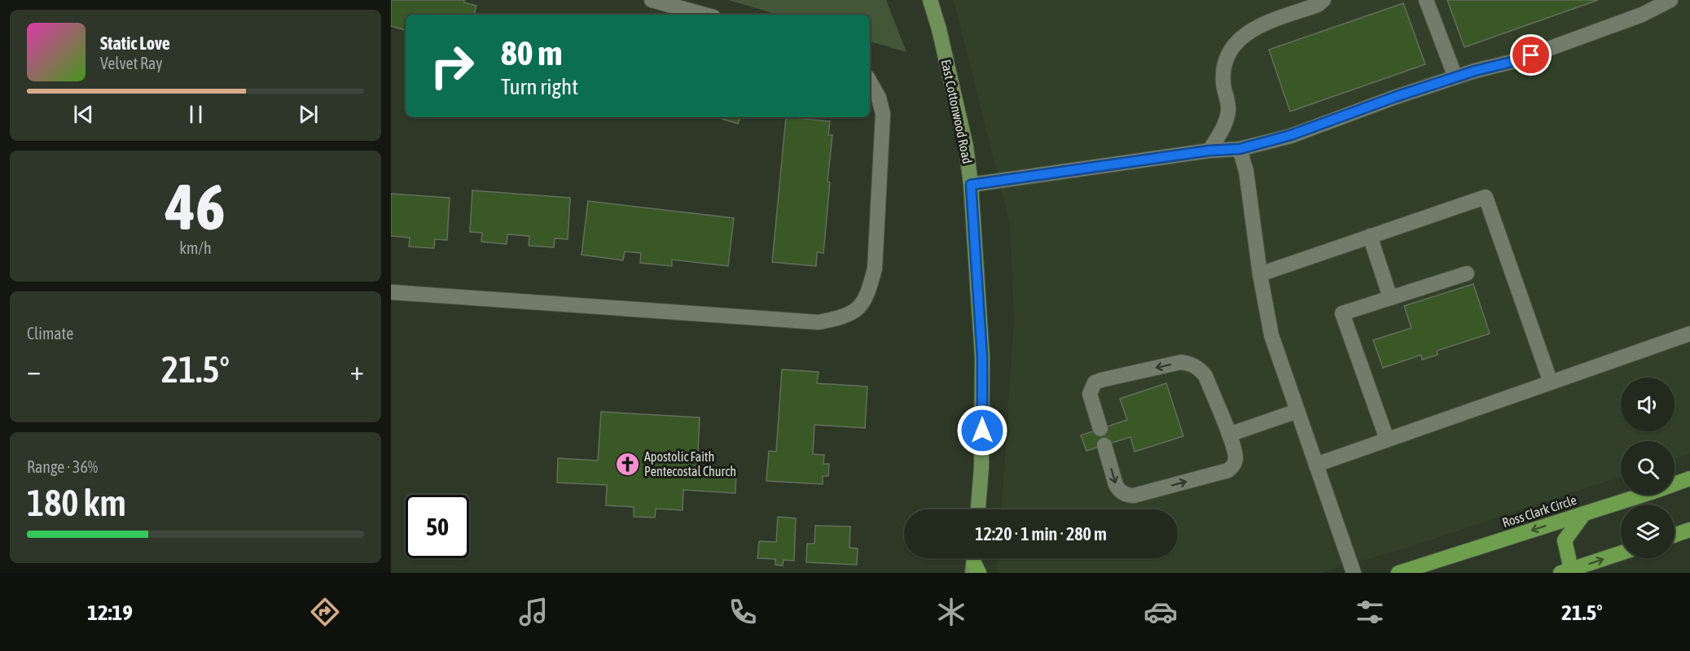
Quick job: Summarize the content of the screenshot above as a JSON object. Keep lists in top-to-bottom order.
{
  "streets": {
    "highway": ["Ross Clark Circle"],
    "main road": ["East Cottonwood Road"]
  },
  "one_way": ["Ross Clark Circle"],
  "places": {
    "church": ["Apostolic Faith Pentecostal Church"]
  },
  "page": {
    "turn": ["80 m", "Turn right"],
    "song": ["Static Love", "Velvet Ray"],
    "tile": [
      ["46", "km/h"],
      "Climate",
      ["Range · 36%", "180 km"]
    ],
    "heat": ["−", "21.5°", "+"],
    "limit": "50",
    "trip": "12:20 · 1 min · 280 m",
    "tabs": ["12:19", "21.5°"]
  }
}
